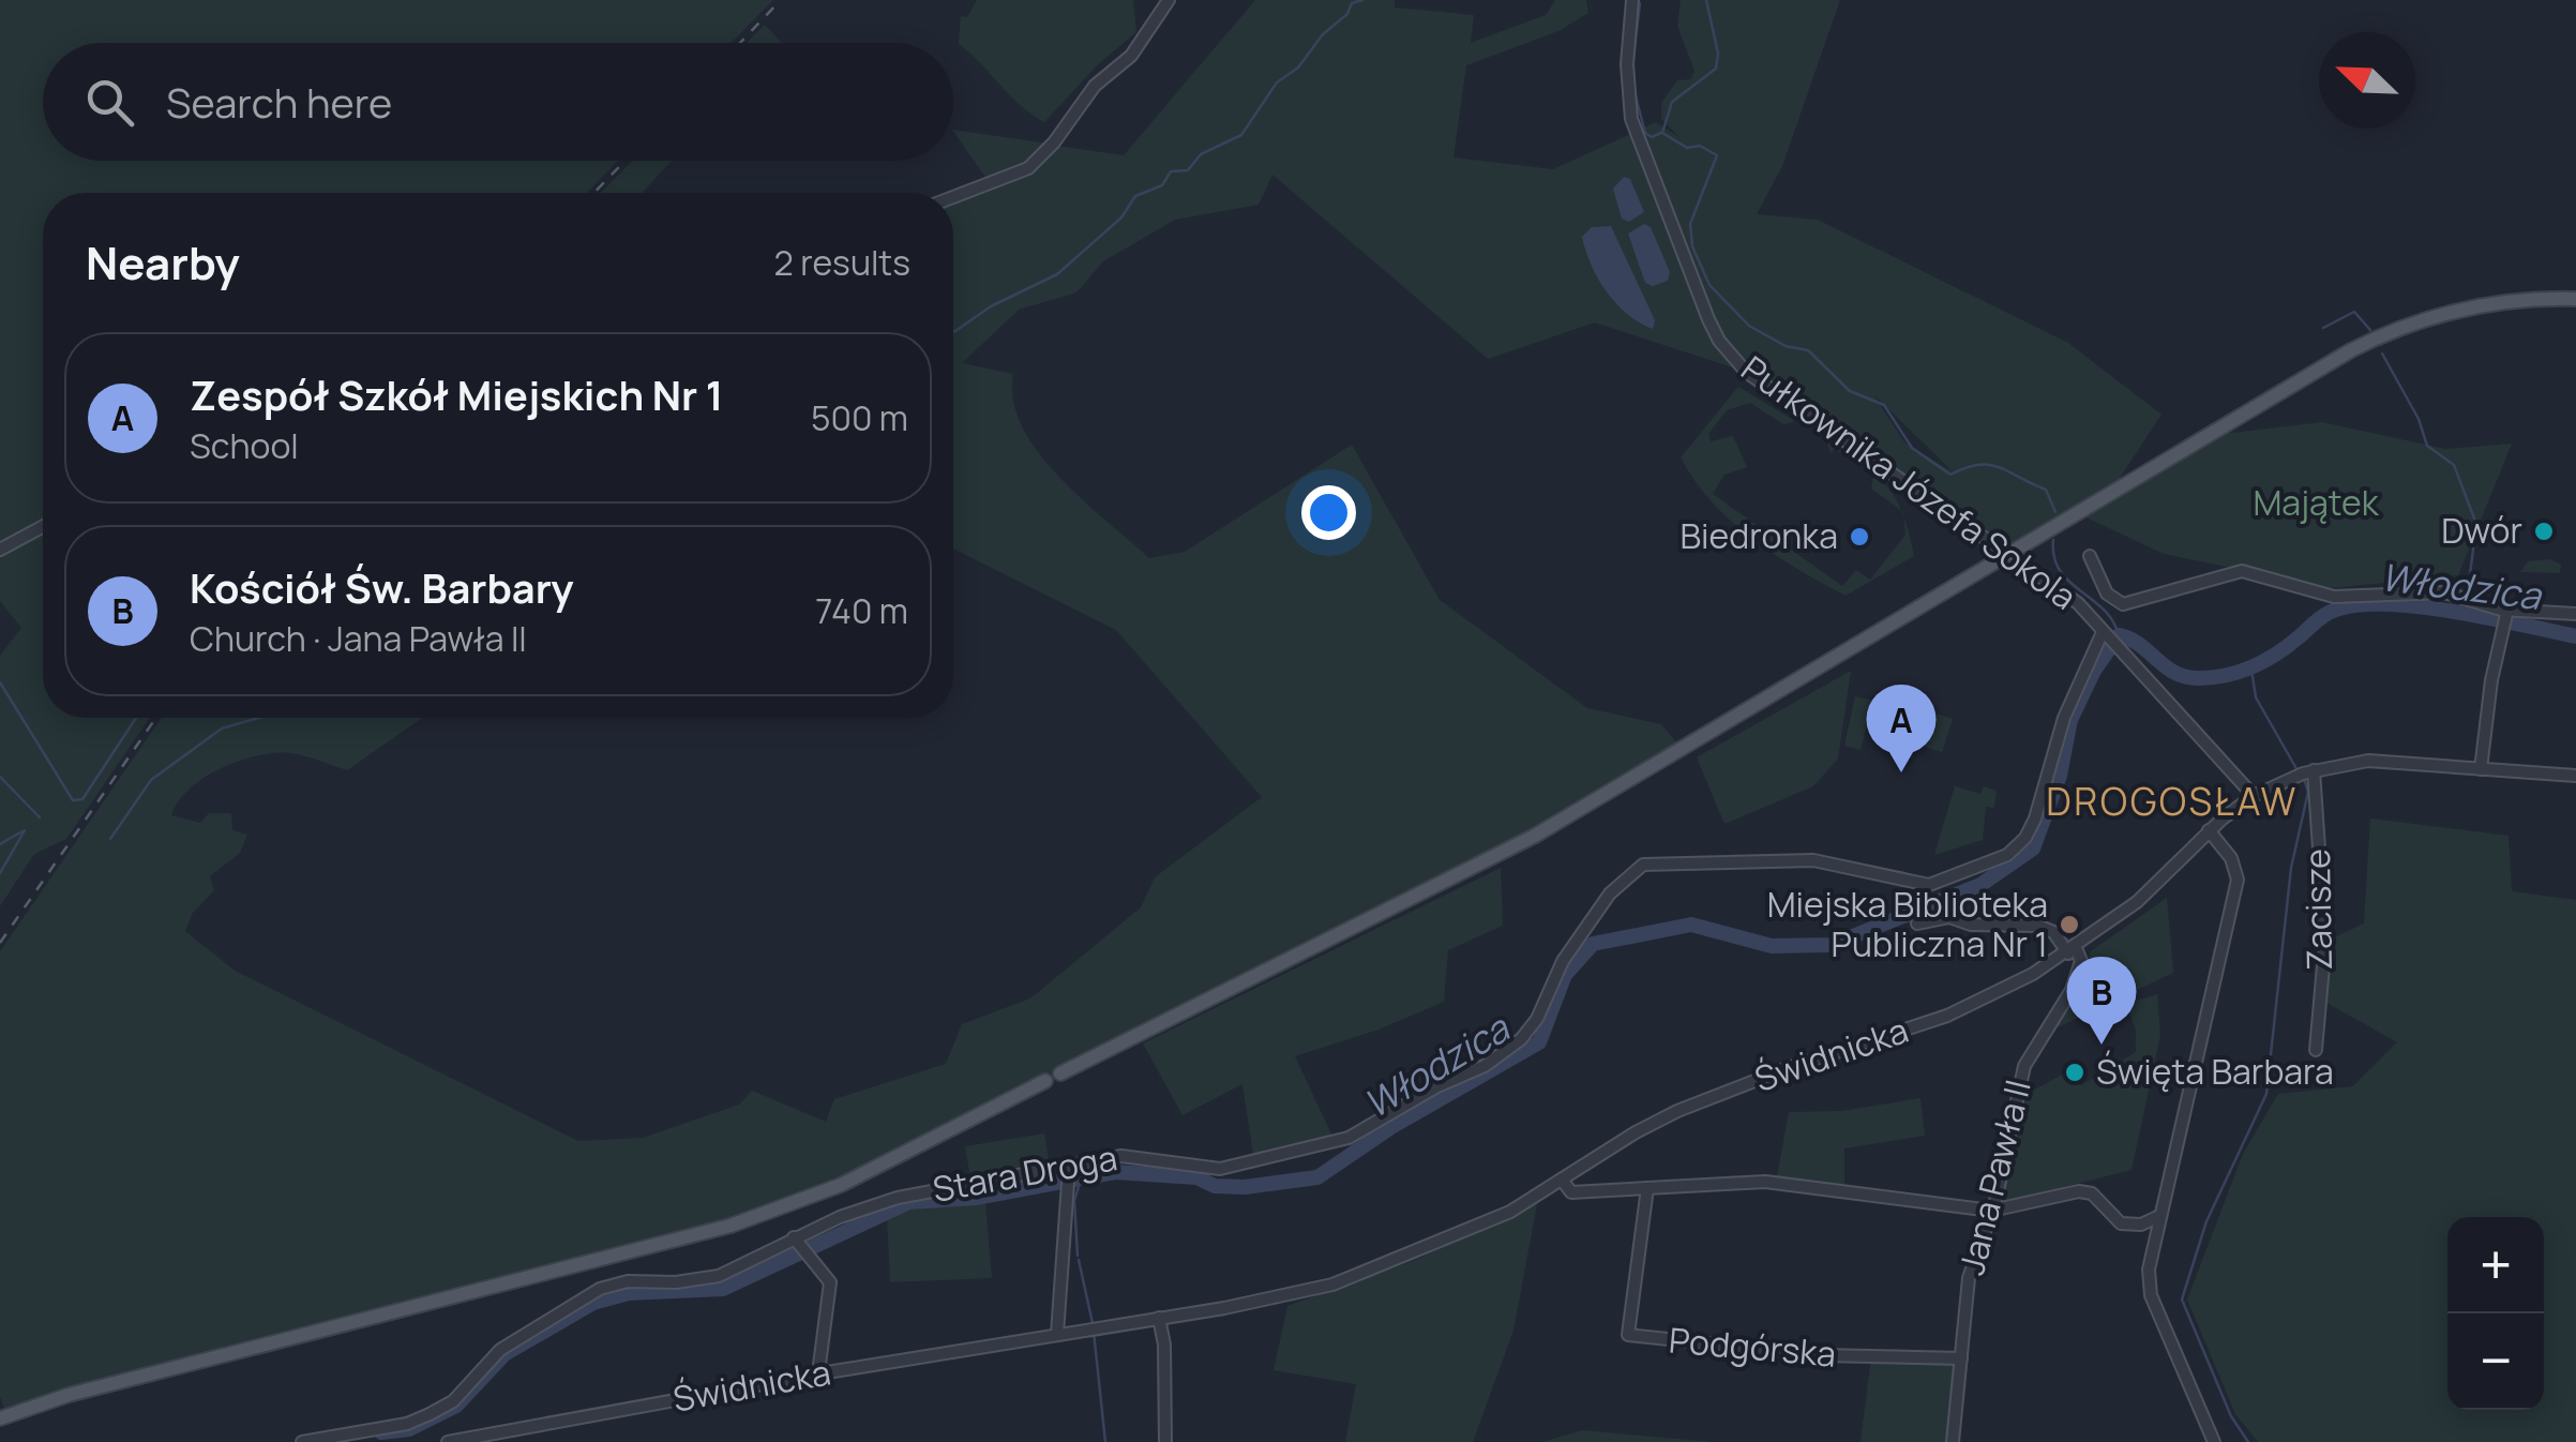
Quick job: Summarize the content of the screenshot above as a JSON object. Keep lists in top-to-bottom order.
{
  "streets": {
    "street": [
      "Pułkownika Józefa Sokola",
      "Zacisze",
      "Świdnicka",
      "Stara Droga",
      "Jana Pawła II",
      "Podgórska"
    ]
  },
  "crossings": [
    ["Pułkownika Józefa Sokola", "Świdnicka"],
    ["Pułkownika Józefa Sokola", "Stara Droga"],
    ["Zacisze", "Świdnicka"],
    ["Świdnicka", "Jana Pawła II"],
    ["Jana Pawła II", "Podgórska"]
  ],
  "districts": ["DROGOSŁAW"],
  "water": ["Włodzica"],
  "parks": ["Majątek"],
  "places": [
    "Dwór",
    "Biedronka",
    "Miejska Biblioteka Publiczna Nr 1",
    "Święta Barbara"
  ],
  "north": "top left",
  "page": {
    "search": "Search here",
    "heading": ["Nearby", "2 results"],
    "list": [
      {
        "mark": "A",
        "name": "Zespół Szkół Miejskich Nr 1",
        "note": "School",
        "value": "500 m"
      },
      {
        "mark": "B",
        "name": "Kościół Św. Barbary",
        "note": "Church · Jana Pawła II",
        "value": "740 m"
      }
    ],
    "pins": ["A", "B"],
    "map_buttons": ["+", "−"]
  }
}
